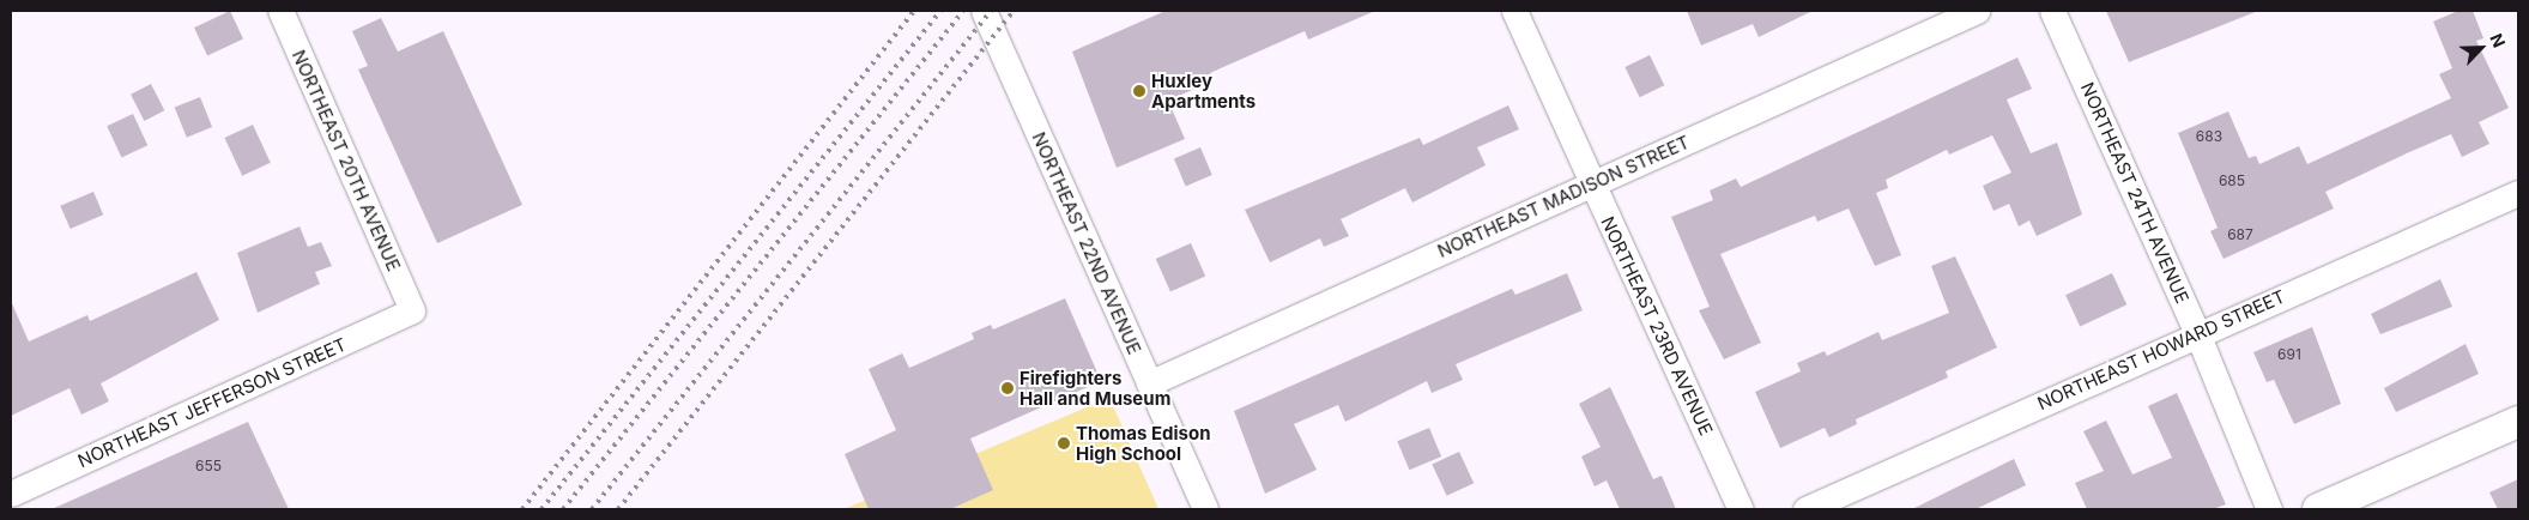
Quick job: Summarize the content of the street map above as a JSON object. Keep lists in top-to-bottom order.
{
  "streets": {
    "street": [
      "NORTHEAST 20TH AVENUE",
      "NORTHEAST 24TH AVENUE",
      "NORTHEAST MADISON STREET",
      "NORTHEAST 22ND AVENUE",
      "NORTHEAST 23RD AVENUE",
      "NORTHEAST HOWARD STREET",
      "NORTHEAST JEFFERSON STREET"
    ]
  },
  "crossings": [
    ["NORTHEAST 20TH AVENUE", "NORTHEAST JEFFERSON STREET"],
    ["NORTHEAST 24TH AVENUE", "NORTHEAST HOWARD STREET"],
    ["NORTHEAST MADISON STREET", "NORTHEAST 22ND AVENUE"],
    ["NORTHEAST MADISON STREET", "NORTHEAST 23RD AVENUE"]
  ],
  "places": ["Huxley Apartments", "Firefighters Hall and Museum", "Thomas Edison High School"],
  "house_numbers": [
    "683",
    "685",
    "687",
    "691",
    "655"
  ],
  "north": "top right"
}
